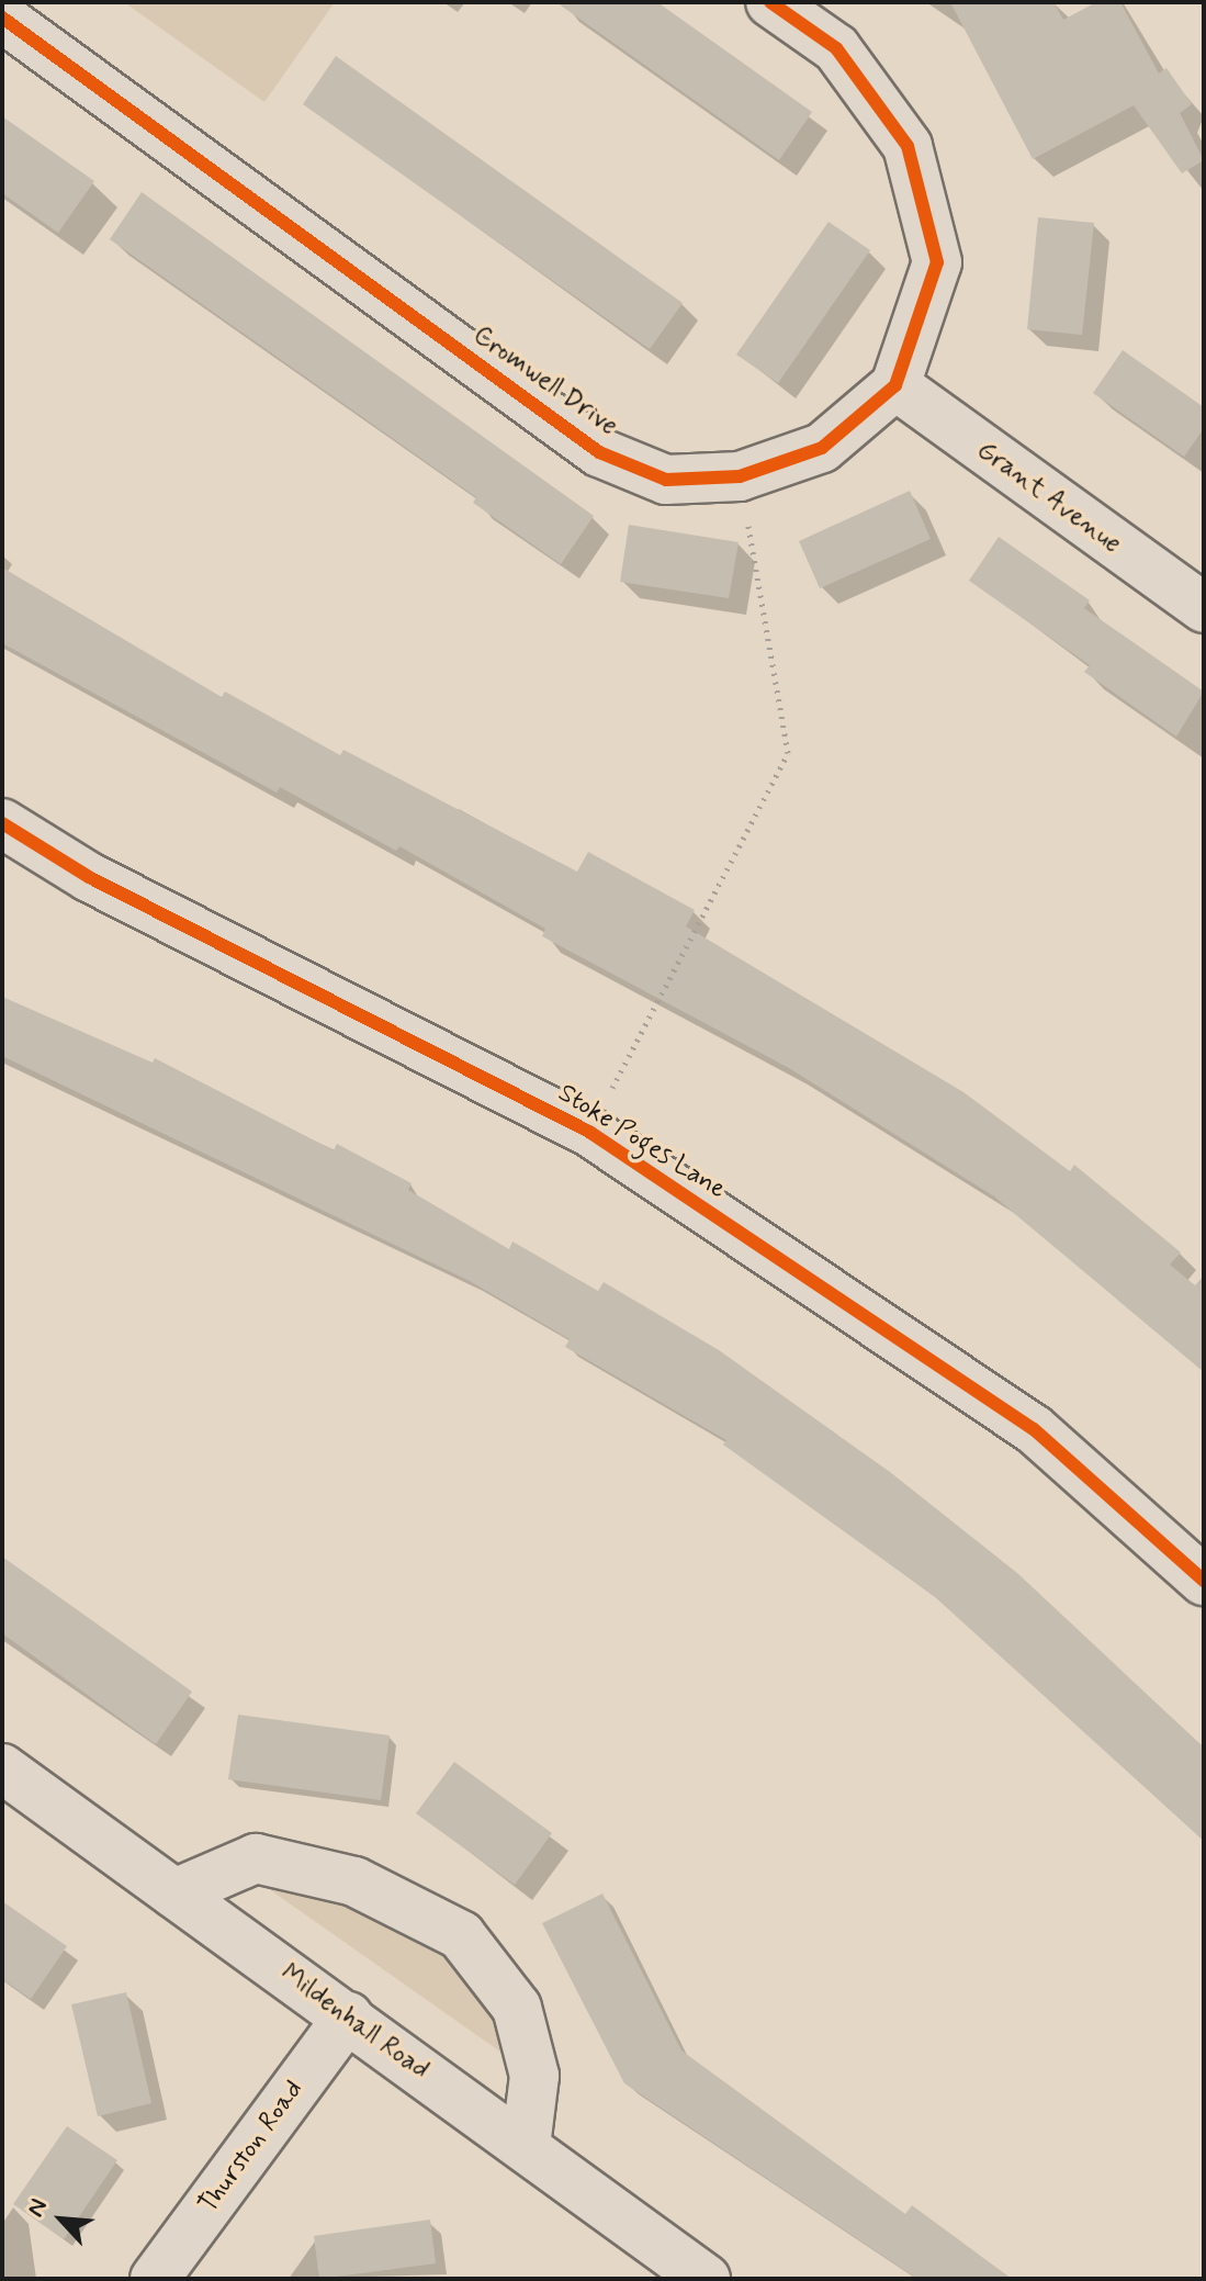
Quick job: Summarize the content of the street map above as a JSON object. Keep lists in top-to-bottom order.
{
  "streets": {
    "street": [
      "Cromwell Drive",
      "Grant Avenue",
      "Stoke Poges Lane",
      "Mildenhall Road",
      "Thurston Road"
    ]
  },
  "crossings": [
    ["Cromwell Drive", "Grant Avenue"],
    ["Mildenhall Road", "Thurston Road"]
  ],
  "north": "top left"
}
